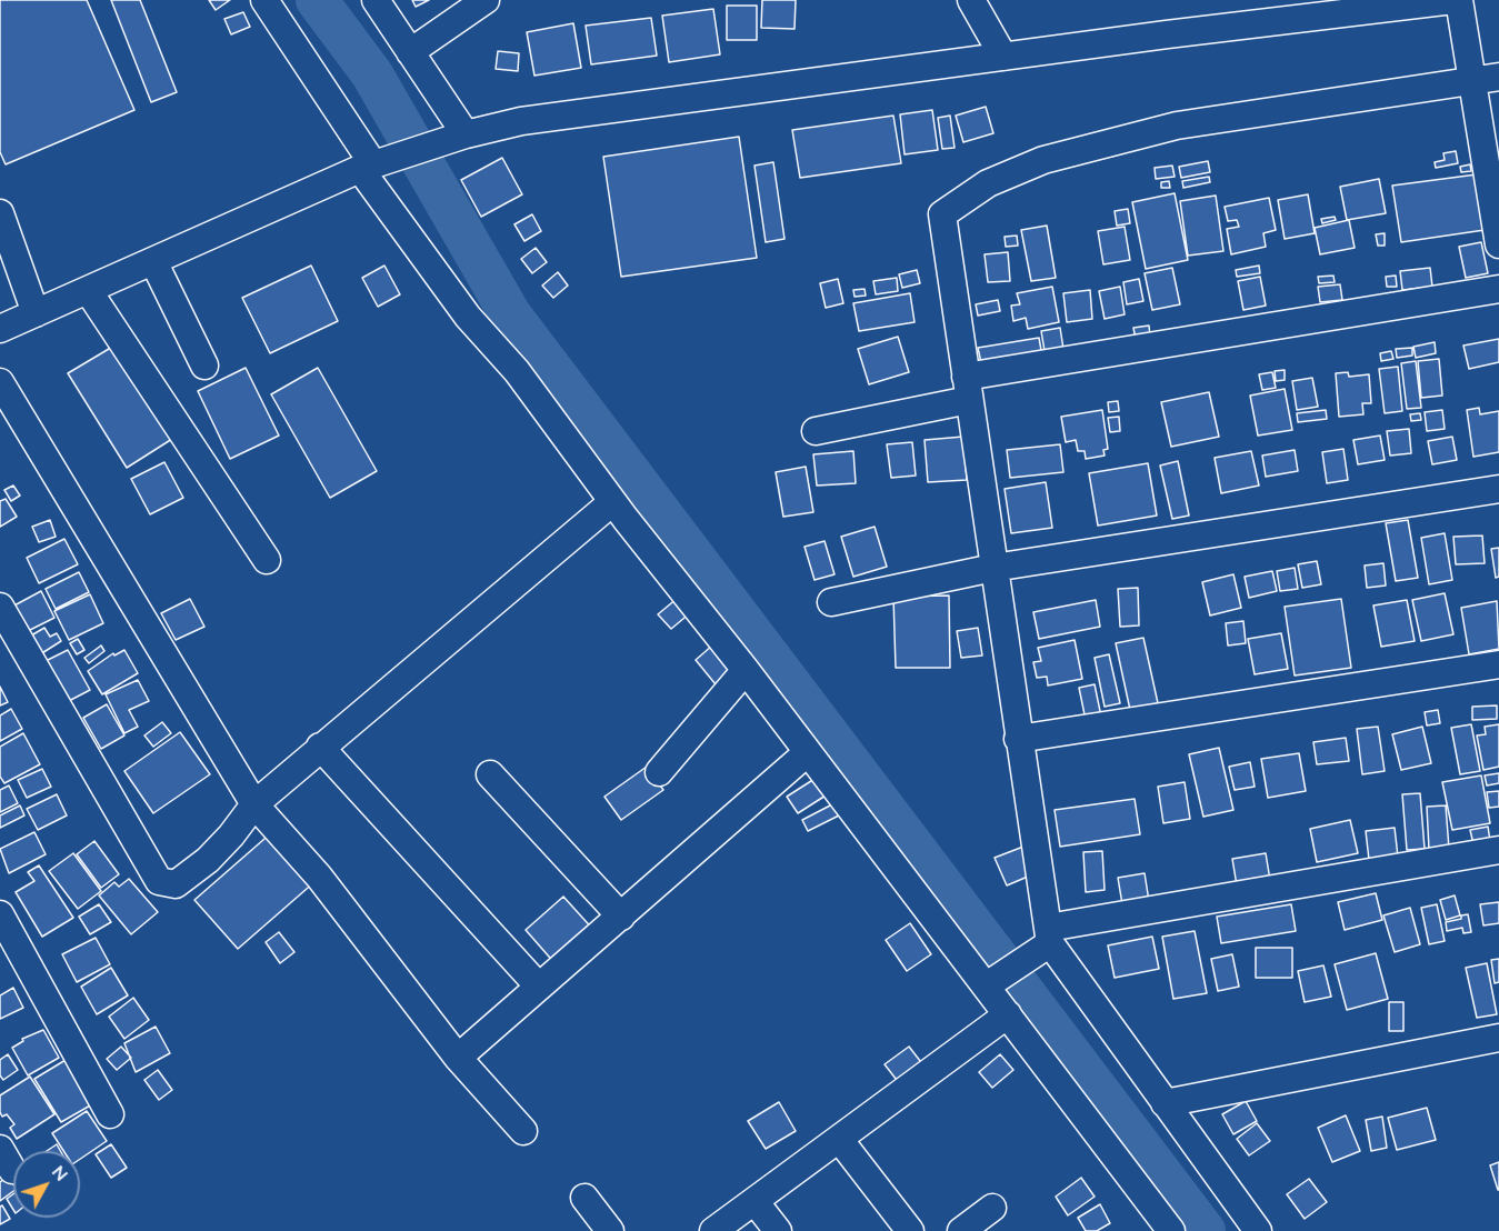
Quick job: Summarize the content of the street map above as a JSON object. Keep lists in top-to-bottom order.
{
  "north": "top right"
}
